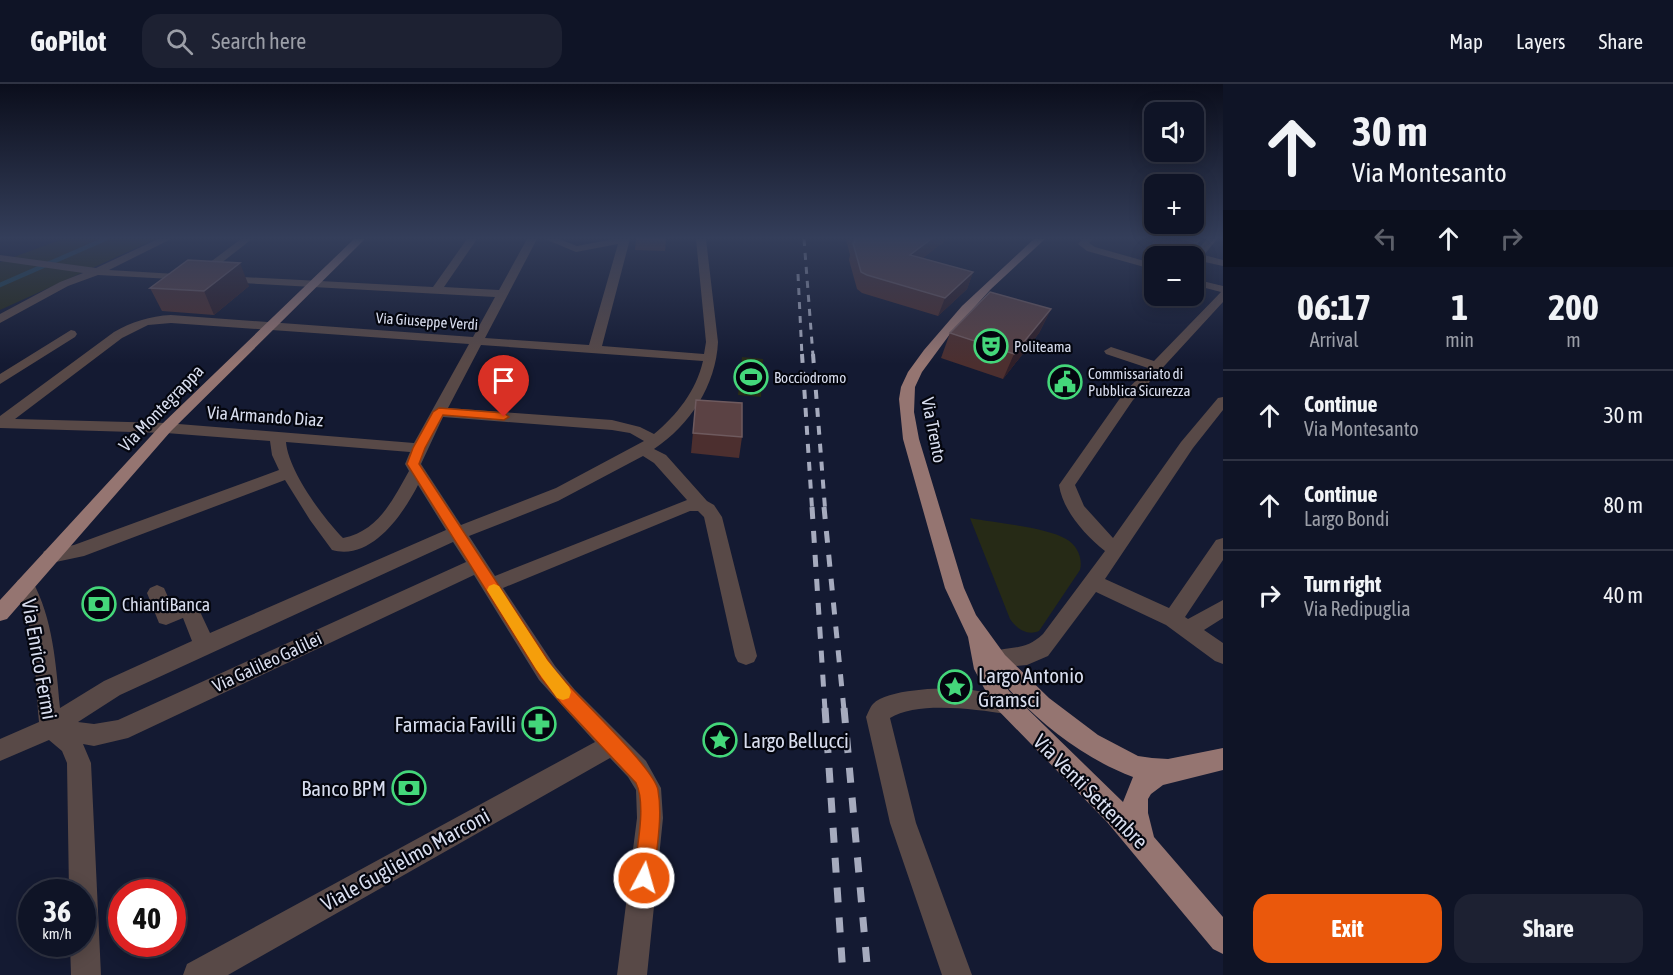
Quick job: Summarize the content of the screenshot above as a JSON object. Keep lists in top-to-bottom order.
{
  "streets": {
    "main road": ["Via Montegrappa", "Via Trento", "Via Venti Settembre"],
    "street": [
      "Via Giuseppe Verdi",
      "Via Armando Diaz",
      "Via Enrico Fermi",
      "Via Galileo Galilei",
      "Viale Guglielmo Marconi"
    ]
  },
  "crossings": [
    ["Via Giuseppe Verdi", "Via Montegrappa"],
    ["Via Giuseppe Verdi", "Via Armando Diaz"],
    ["Via Montegrappa", "Via Armando Diaz"],
    ["Via Montegrappa", "Via Enrico Fermi"],
    ["Via Trento", "Via Venti Settembre"],
    ["Via Enrico Fermi", "Via Galileo Galilei"]
  ],
  "places": {
    "theatre": ["Politeama"],
    "sports": ["Bocciodromo"],
    "public building": ["Commissariato di Pubblica Sicurezza"],
    "bank": ["ChiantiBanca", "Banco BPM"],
    "place": ["Largo Antonio Gramsci", "Largo Bellucci"],
    "pharmacy": ["Farmacia Favilli"]
  },
  "page": {
    "header": "GoPilot",
    "search": "Search here",
    "nav": ["Map", "Layers", "Share"],
    "turn": ["30 m", "Via Montesanto"],
    "map_buttons": ["+", "−"],
    "eta": [
      "06:17",
      "Arrival",
      "1",
      "min",
      "200",
      "m"
    ],
    "list": [
      {
        "name": "Continue",
        "note": "Via Montesanto",
        "value": "30 m"
      },
      {
        "name": "Continue",
        "note": "Largo Bondi",
        "value": "80 m"
      },
      {
        "name": "Turn right",
        "note": "Via Redipuglia",
        "value": "40 m"
      }
    ],
    "speed": "36 km/h",
    "limit": "40",
    "buttons": ["Exit", "Share"]
  }
}
